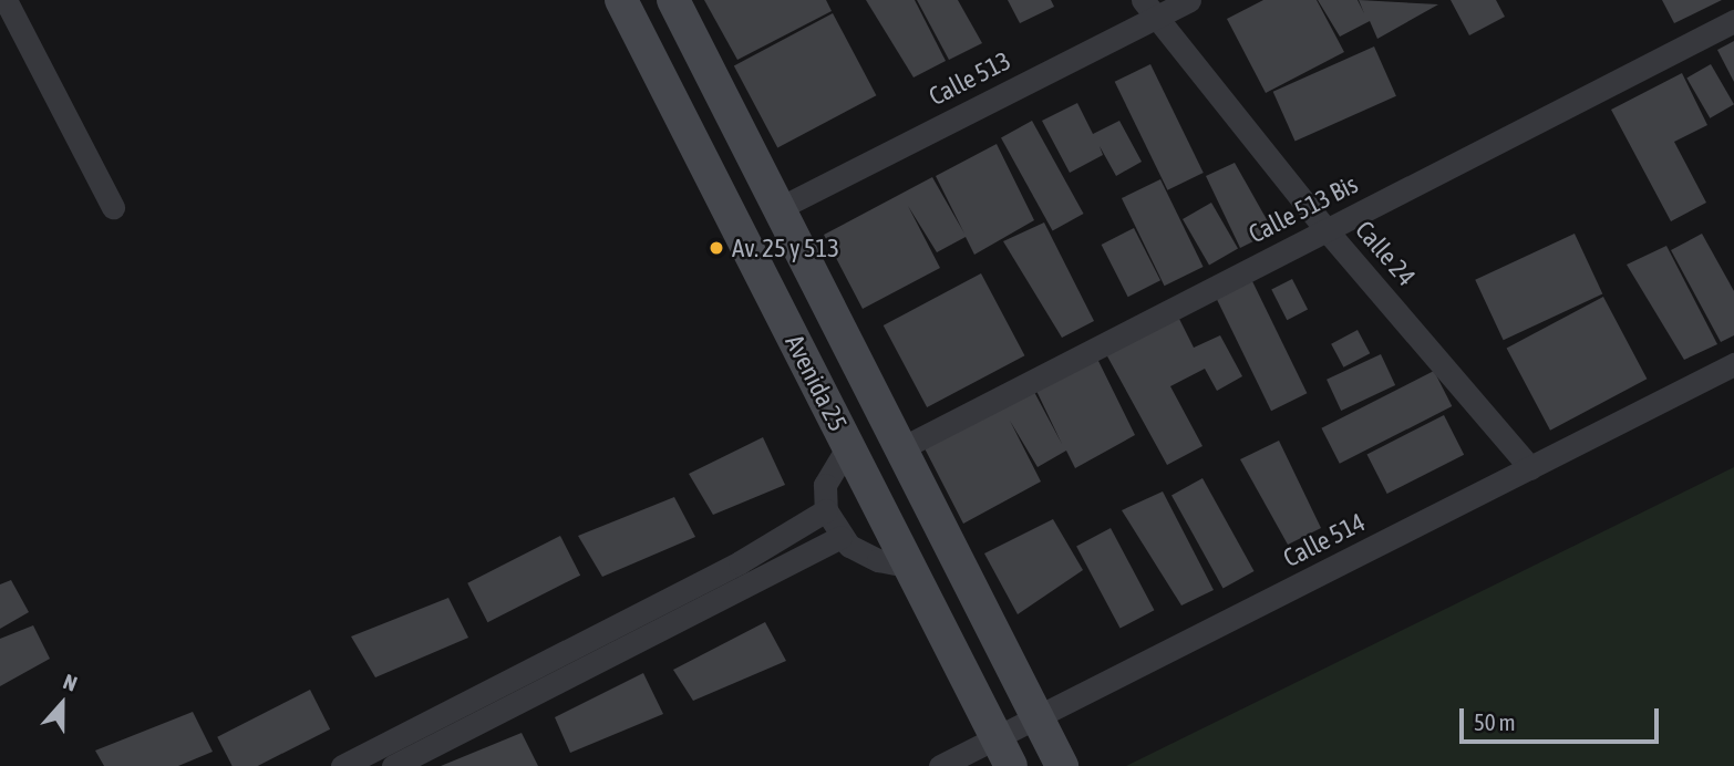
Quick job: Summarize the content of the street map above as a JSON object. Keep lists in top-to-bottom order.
{
  "streets": {
    "main road": ["Avenida 25"],
    "street": [
      "Calle 513",
      "Calle 513 Bis",
      "Calle 24",
      "Calle 514"
    ]
  },
  "crossings": [
    ["Calle 513", "Calle 24"],
    ["Calle 513", "Avenida 25"],
    ["Calle 513 Bis", "Calle 24"],
    ["Calle 513 Bis", "Avenida 25"],
    ["Calle 24", "Calle 514"],
    ["Avenida 25", "Calle 514"]
  ],
  "places": ["Av. 25 y 513"],
  "scale_bar": "50 m",
  "north": "top"
}
